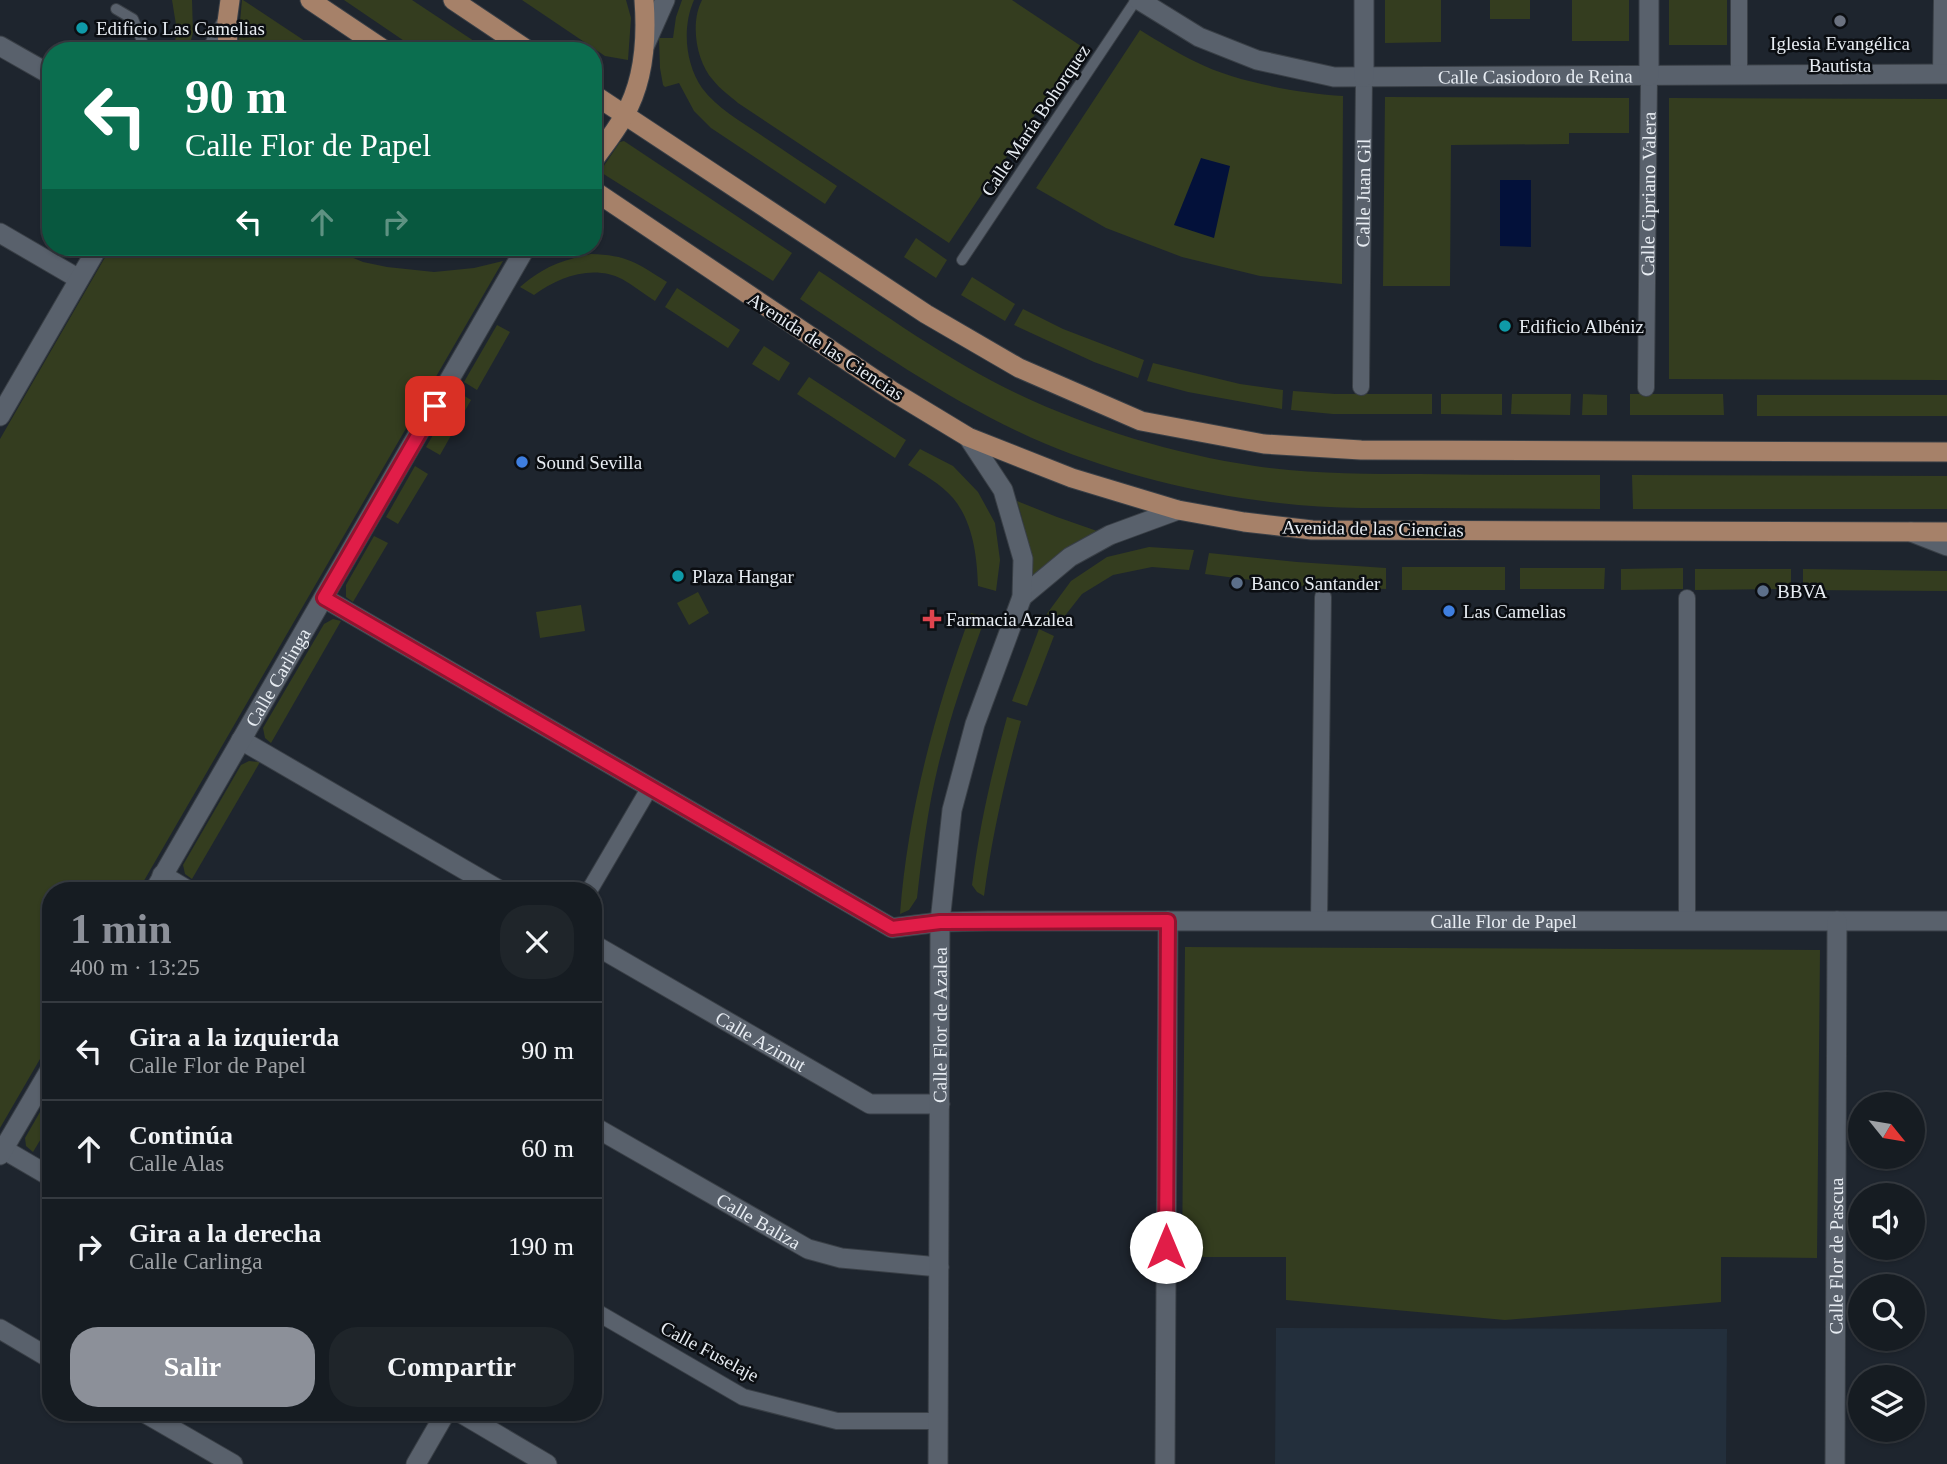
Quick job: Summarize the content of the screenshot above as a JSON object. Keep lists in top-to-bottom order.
{
  "streets": {
    "main road": ["Avenida de las Ciencias"],
    "street": [
      "Calle Casiodoro de Reina",
      "Calle Juan Gil",
      "Calle Cipriano Valera",
      "Calle Carlinga",
      "Calle Flor de Papel",
      "Calle Flor de Azalea",
      "Calle Azimut",
      "Calle Baliza",
      "Calle Flor de Pascua",
      "Calle Fuselaje"
    ],
    "lane": ["Calle María Bohorquez"]
  },
  "crossings": [
    ["Calle Casiodoro de Reina", "Calle María Bohorquez"],
    ["Calle Casiodoro de Reina", "Calle Juan Gil"],
    ["Calle Casiodoro de Reina", "Calle Cipriano Valera"],
    ["Calle Carlinga", "Calle Flor de Papel"],
    ["Calle Flor de Papel", "Calle Flor de Azalea"],
    ["Calle Flor de Papel", "Calle Flor de Pascua"],
    ["Calle Flor de Azalea", "Calle Azimut"],
    ["Calle Flor de Azalea", "Calle Baliza"],
    ["Calle Flor de Azalea", "Calle Fuselaje"]
  ],
  "places": {
    "other": [
      "Iglesia Evangélica Bautista",
      "Edificio Las Camelias",
      "Edificio Albéniz",
      "Sound Sevilla",
      "Plaza Hangar",
      "Banco Santander",
      "BBVA",
      "Las Camelias"
    ],
    "health": ["Farmacia Azalea"]
  },
  "north": "bottom right",
  "page": {
    "turn": ["90 m", "Calle Flor de Papel"],
    "heading": ["1 min", "400 m · 13:25"],
    "list": [
      {
        "name": "Gira a la izquierda",
        "note": "Calle Flor de Papel",
        "value": "90 m"
      },
      {
        "name": "Continúa",
        "note": "Calle Alas",
        "value": "60 m"
      },
      {
        "name": "Gira a la derecha",
        "note": "Calle Carlinga",
        "value": "190 m"
      }
    ],
    "buttons": ["Salir", "Compartir"]
  }
}
